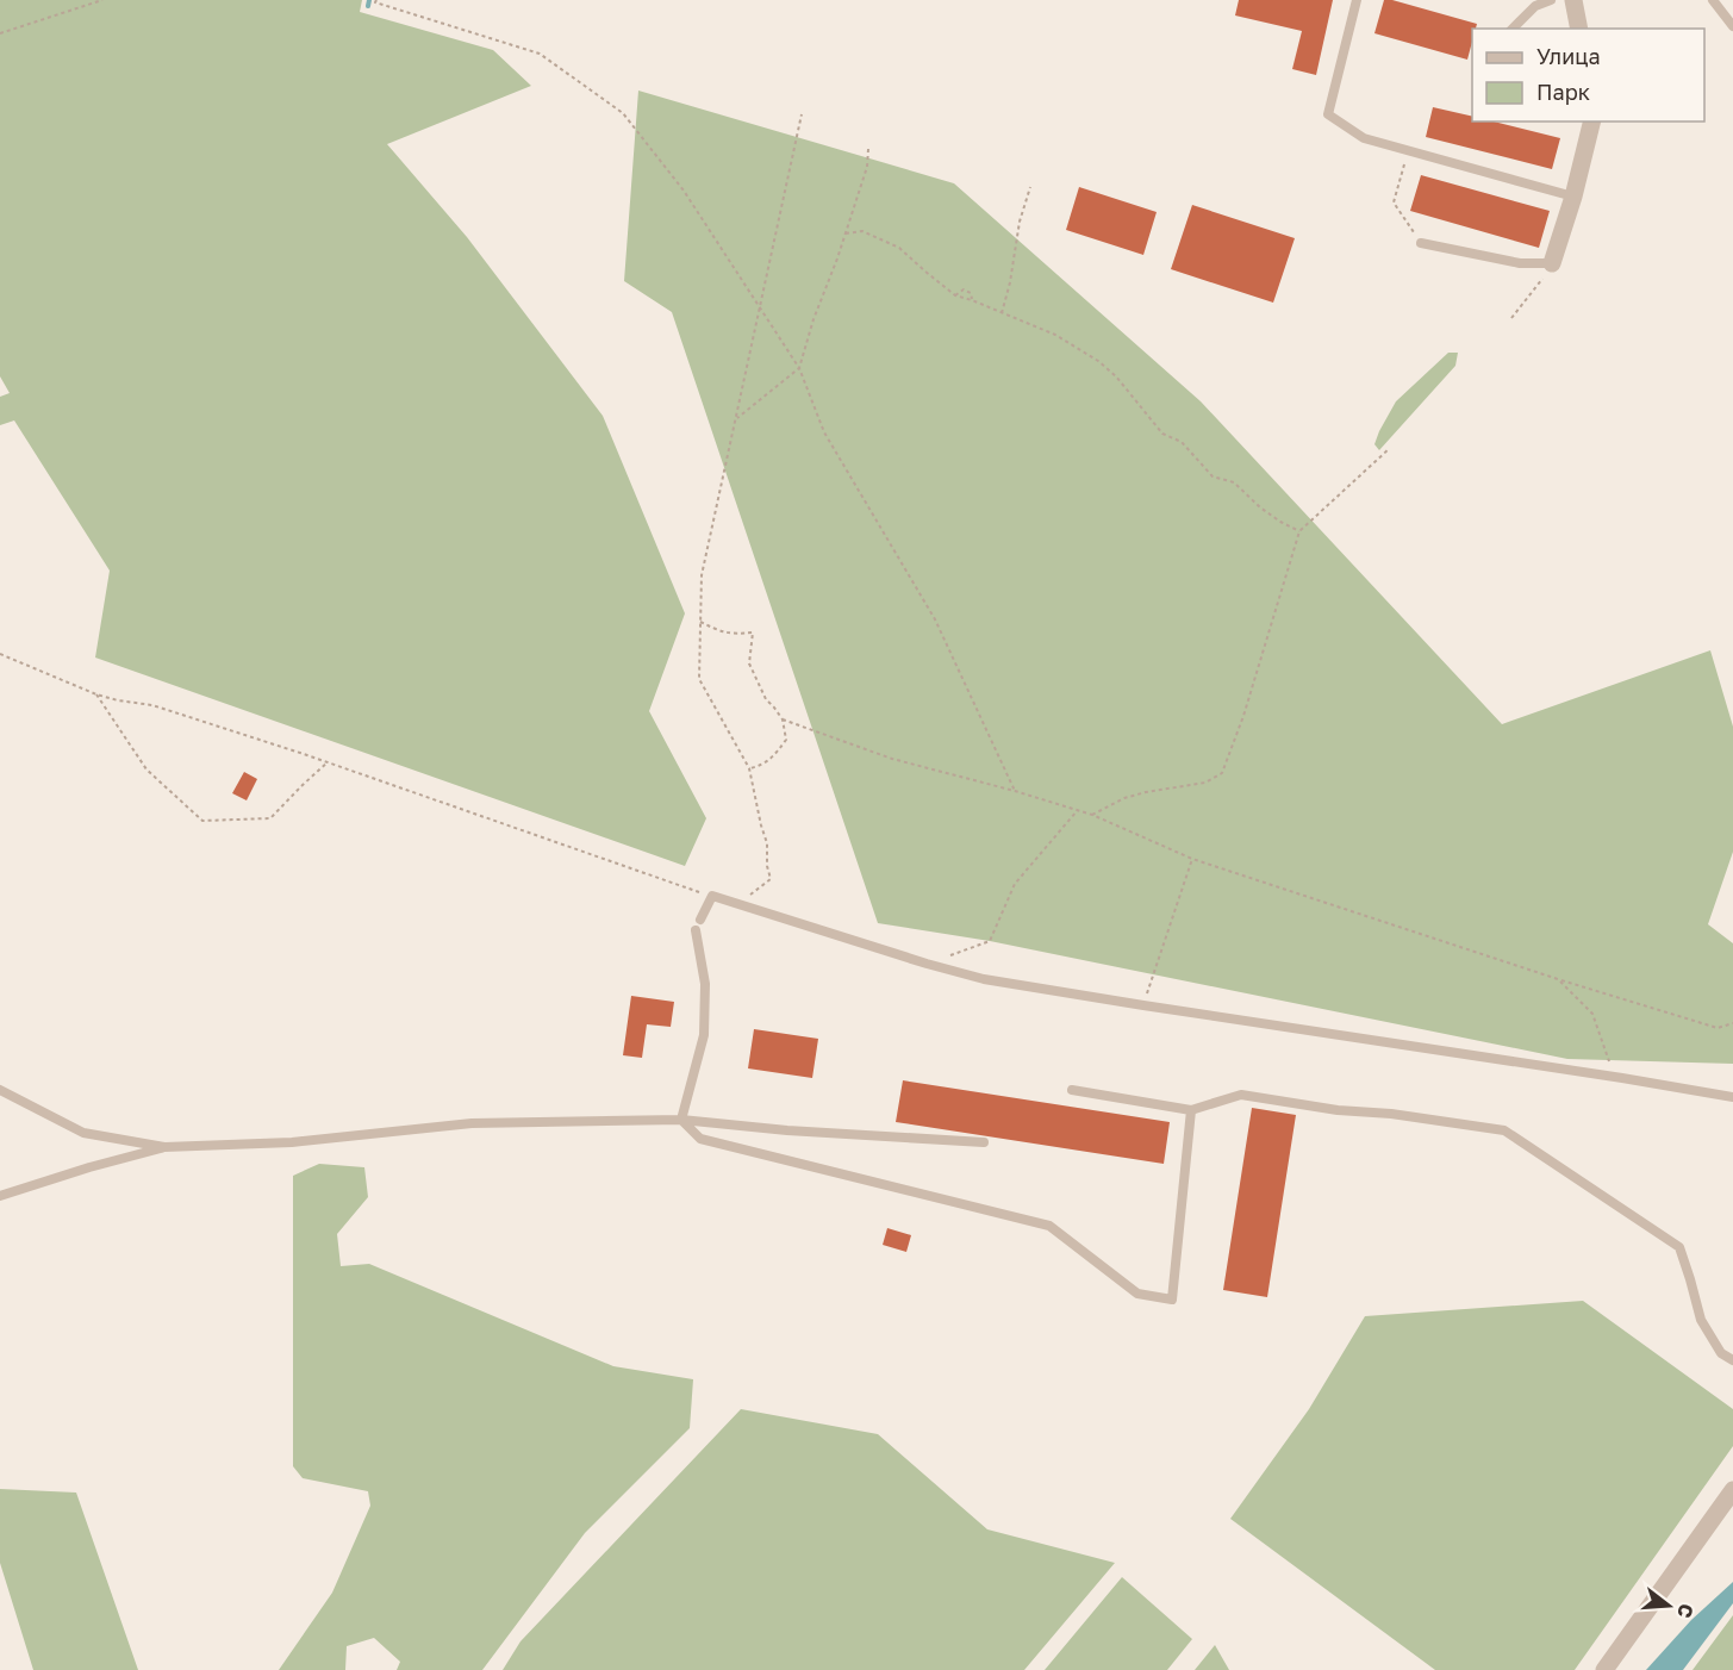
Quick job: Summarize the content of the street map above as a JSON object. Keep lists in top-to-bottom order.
{
  "legend": ["Улица", "Парк"],
  "north": "right"
}
